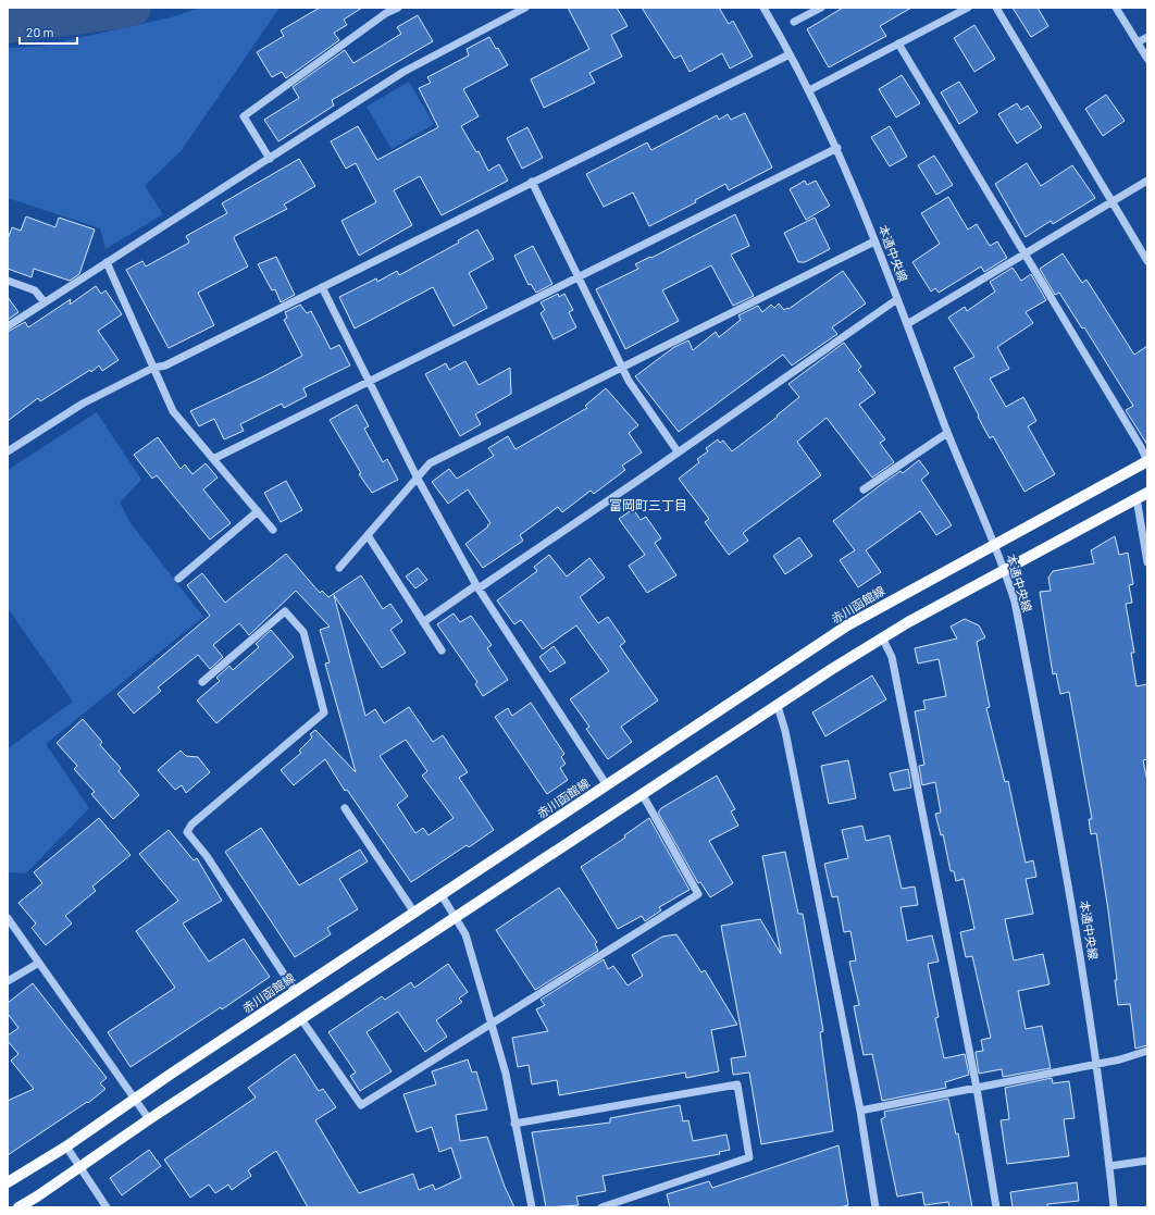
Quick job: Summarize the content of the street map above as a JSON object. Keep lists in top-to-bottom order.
{
  "streets": {
    "main road": ["赤川函館線"],
    "street": ["本通中央線"]
  },
  "crossings": [
    ["本通中央線", "赤川函館線"]
  ],
  "districts": ["富岡町三丁目"],
  "scale_bar": "20 m"
}
